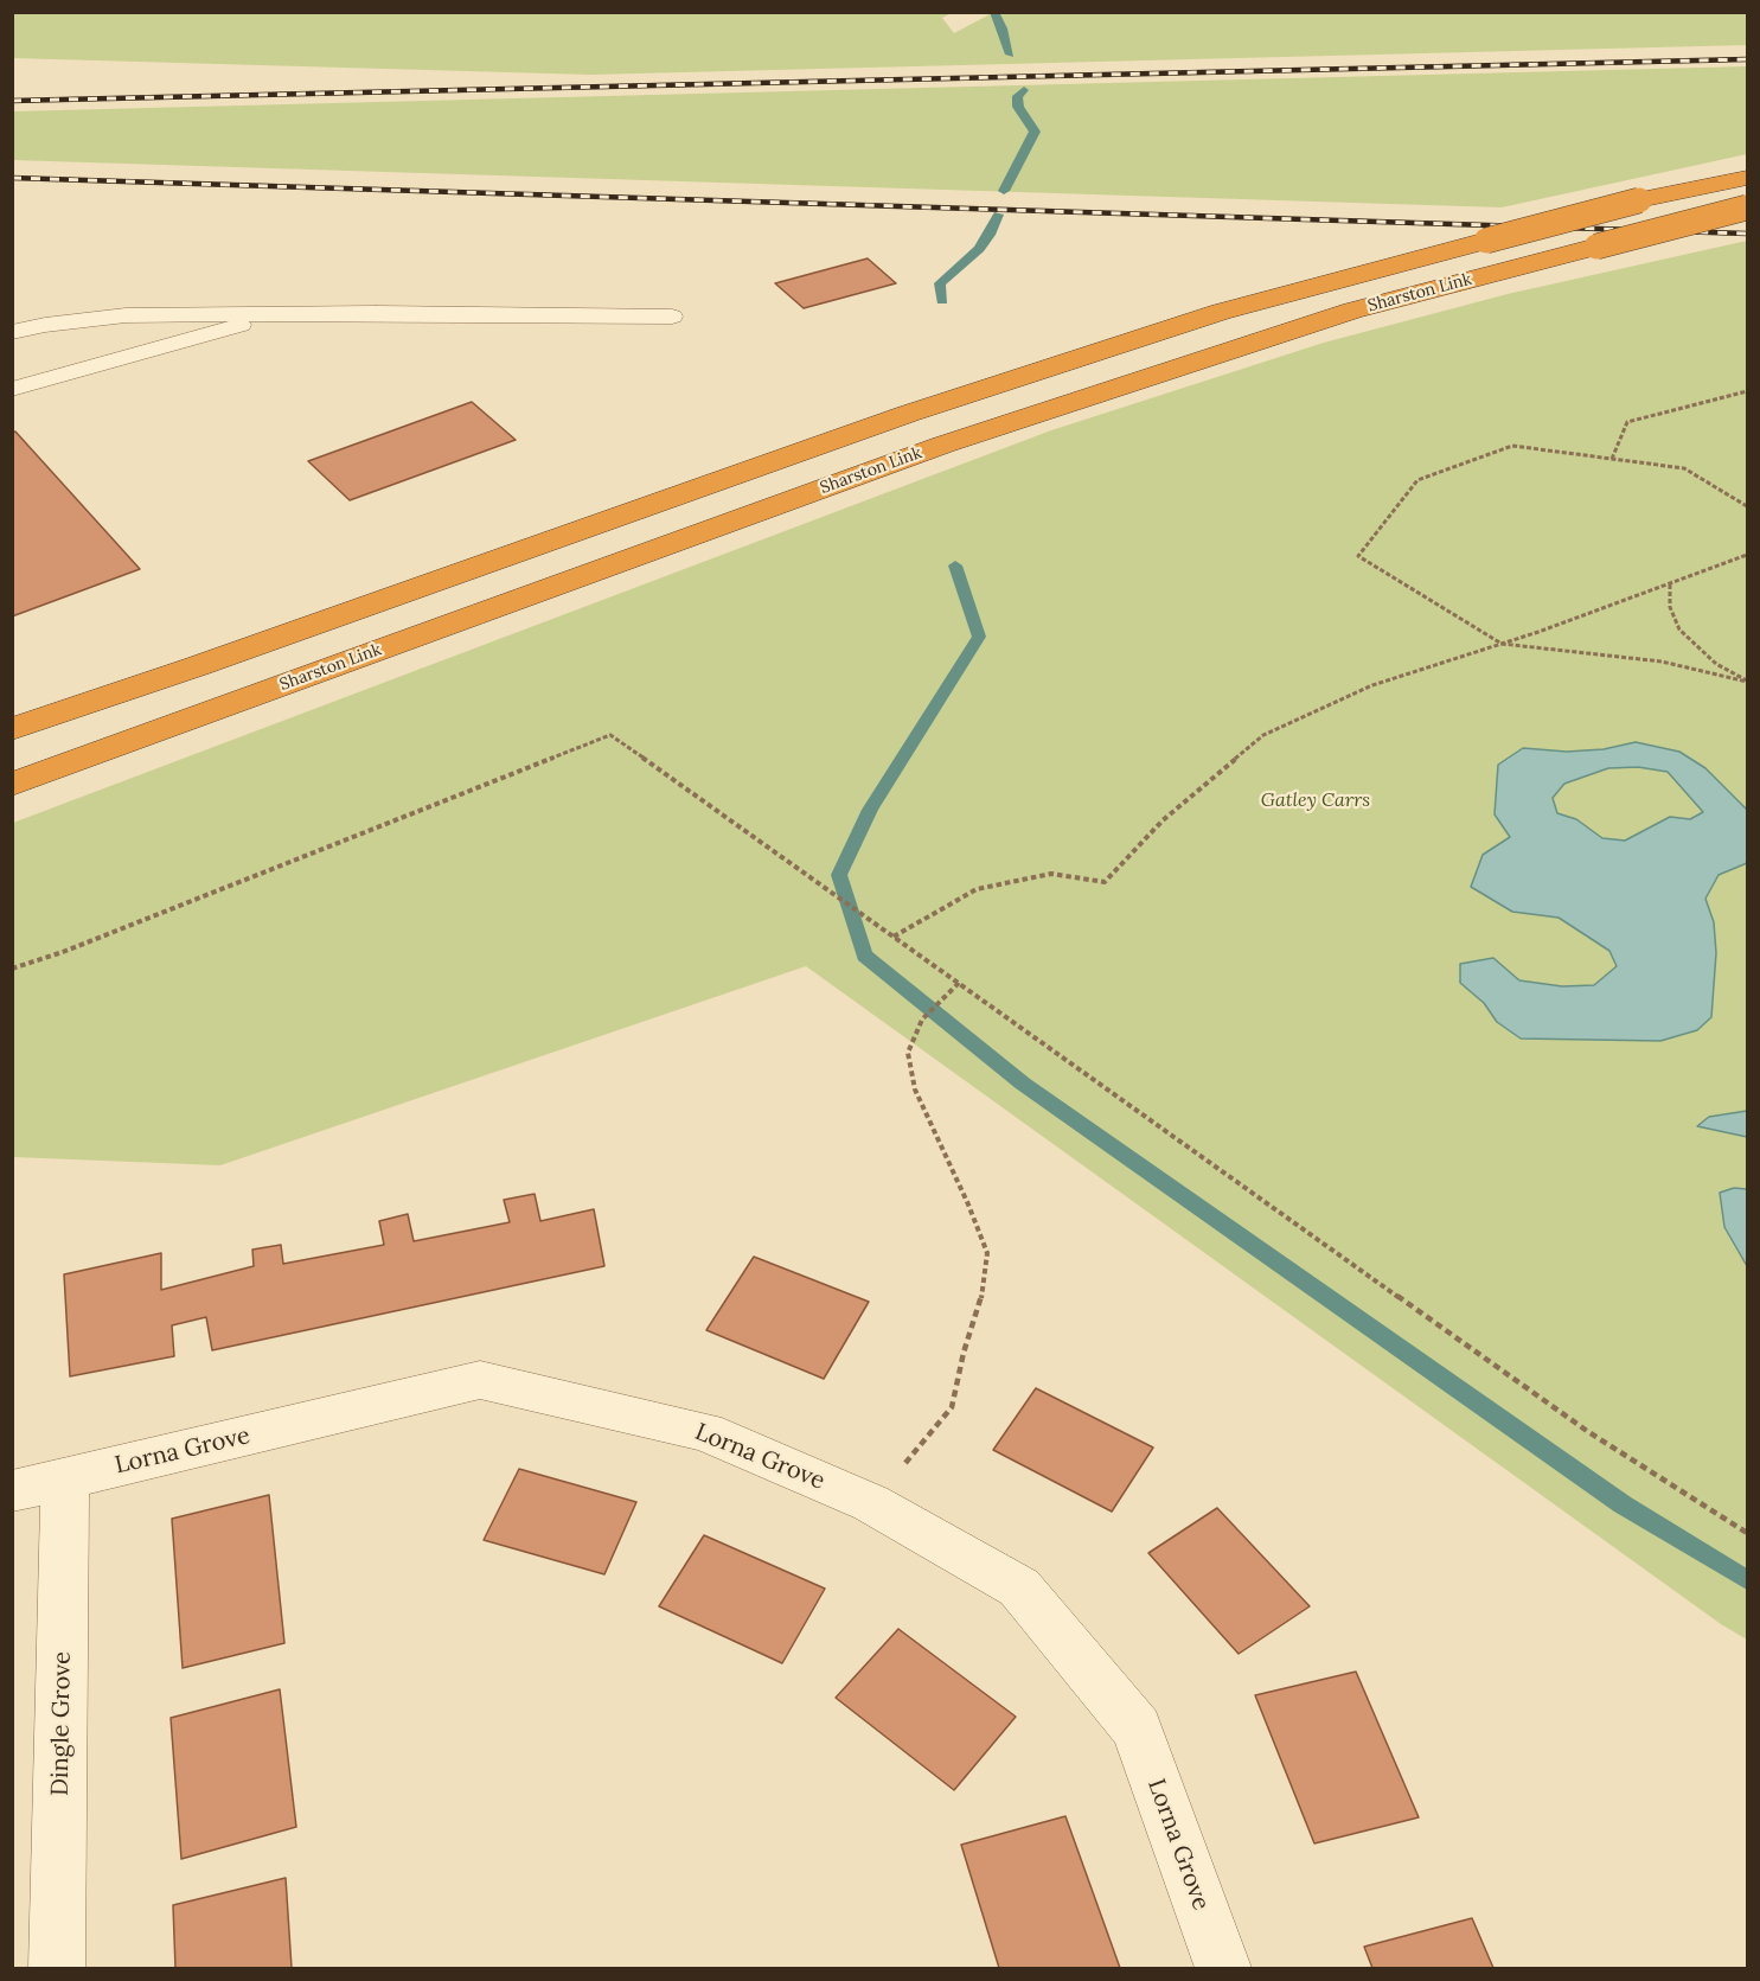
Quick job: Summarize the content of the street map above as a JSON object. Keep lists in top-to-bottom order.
{
  "streets": {
    "highway": ["Sharston Link"],
    "street": ["Lorna Grove", "Dingle Grove"]
  },
  "crossings": [
    ["Lorna Grove", "Dingle Grove"]
  ],
  "parks": ["Gatley Carrs"]
}
